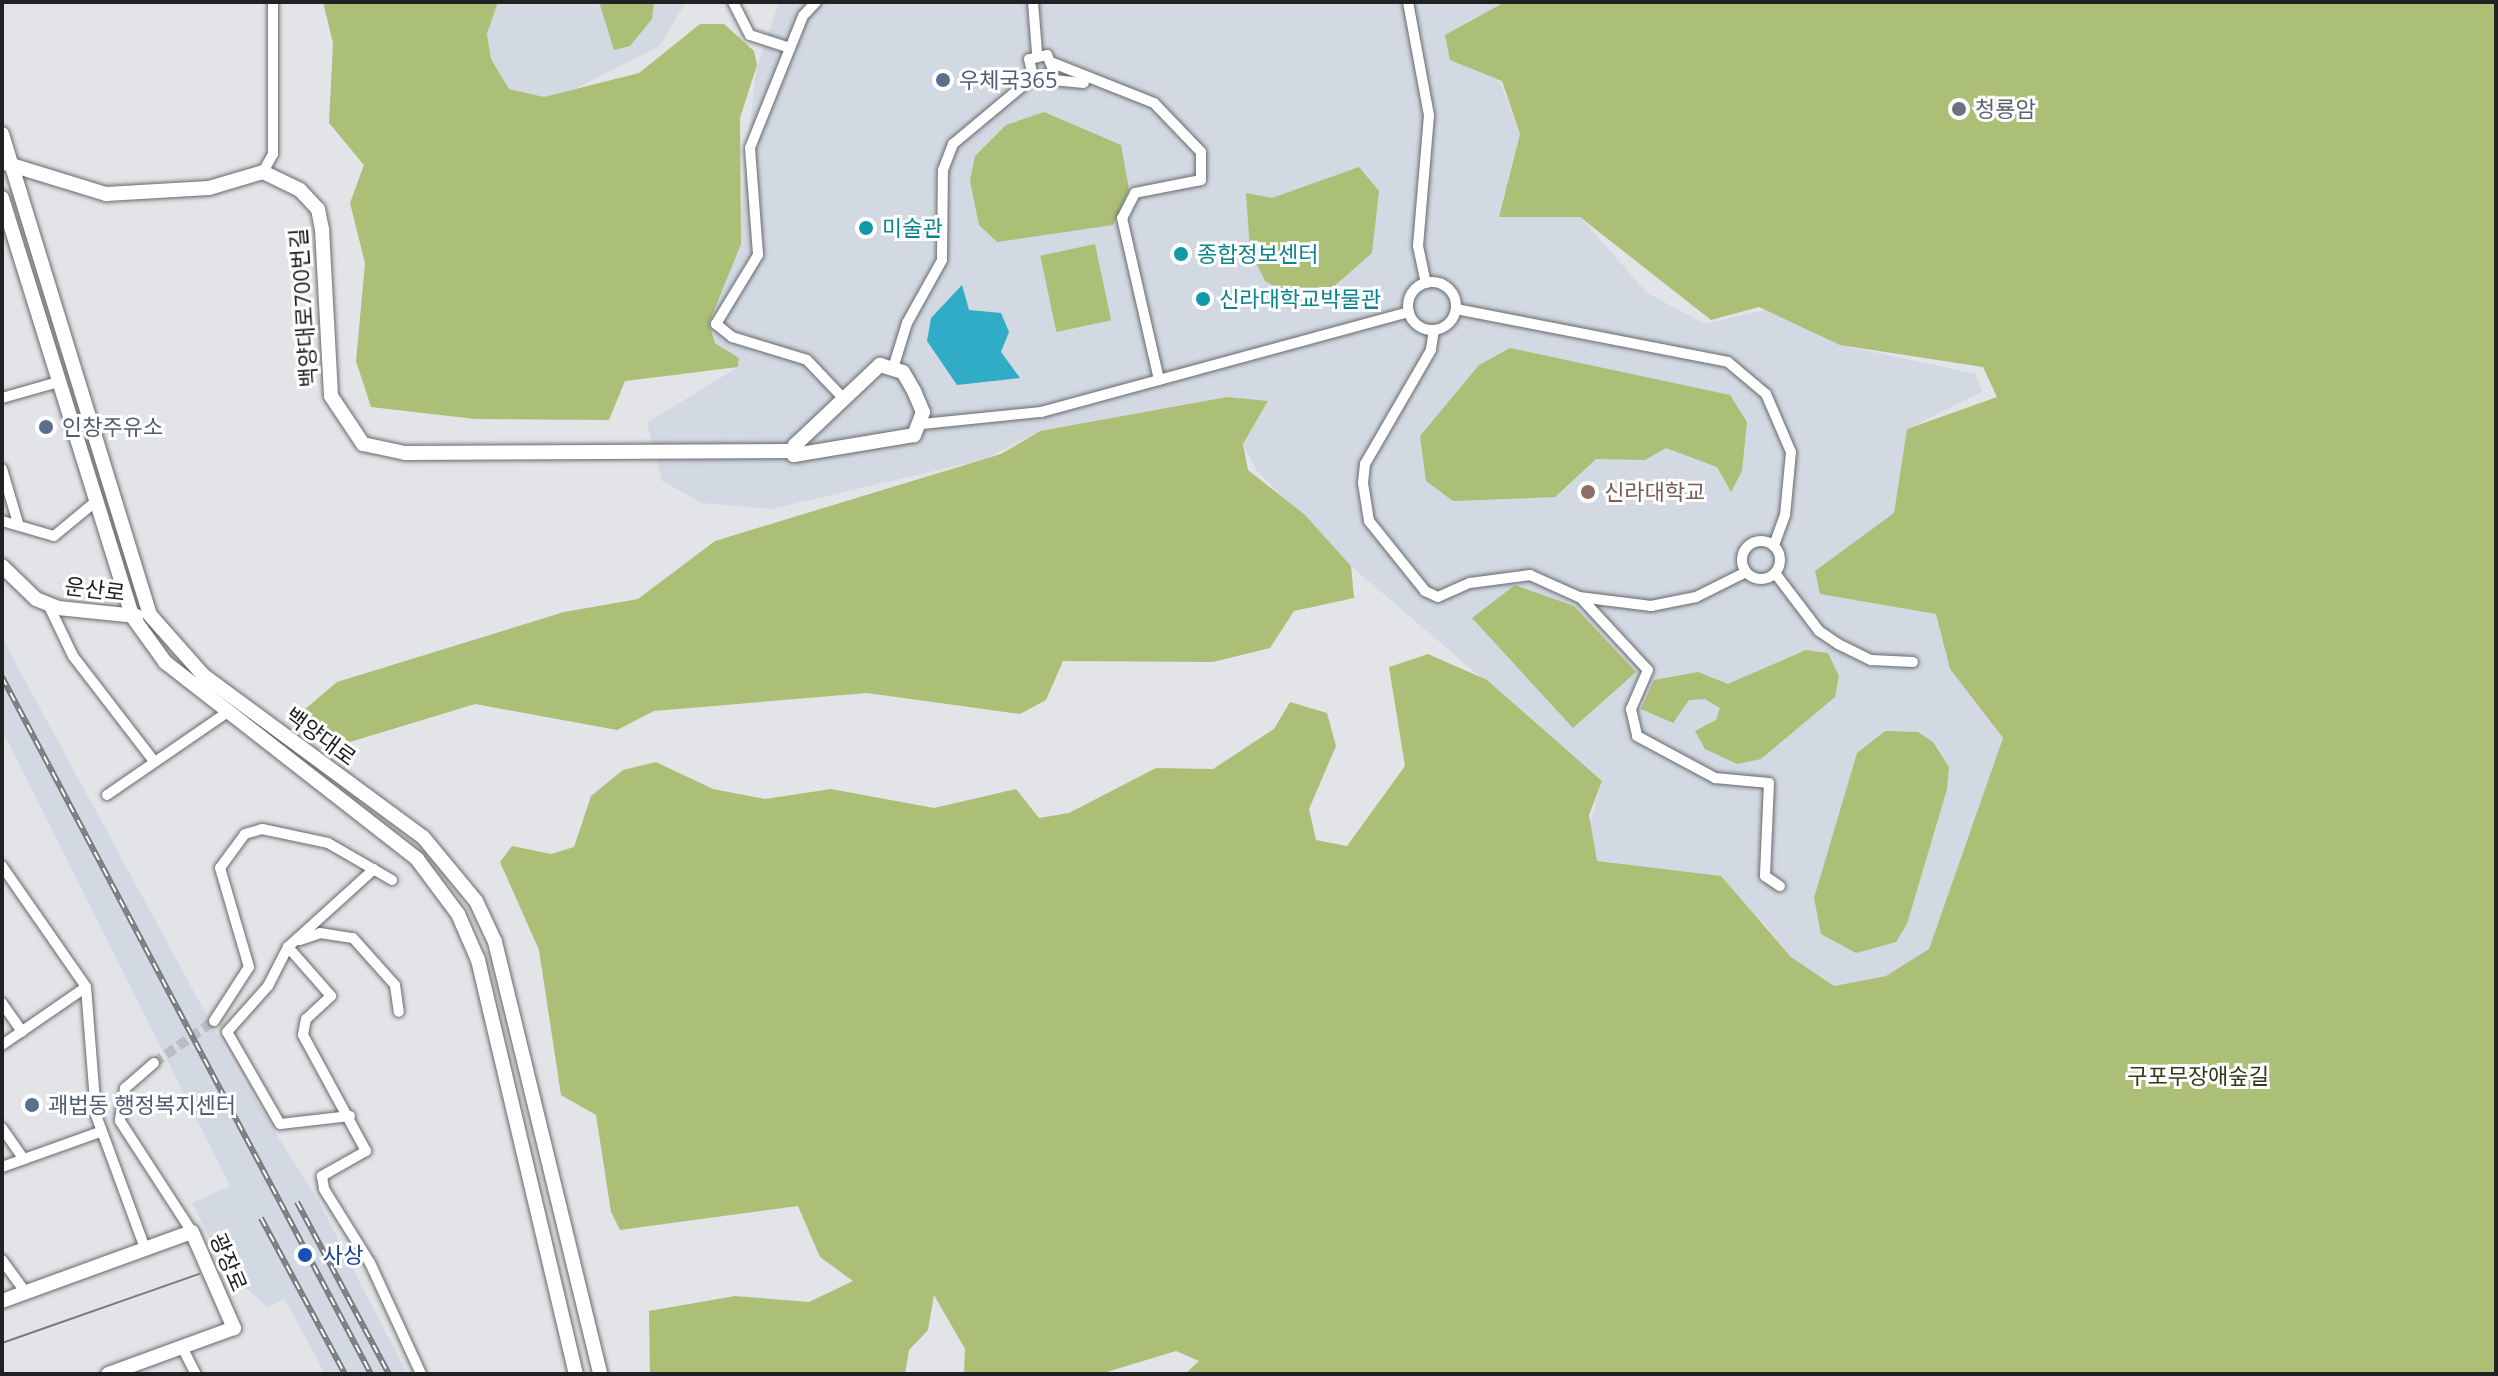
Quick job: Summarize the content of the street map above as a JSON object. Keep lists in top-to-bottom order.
{
  "streets": {
    "main road": [
      "백양대로700번길",
      "운산로",
      "백양대로",
      "광장로"
    ]
  },
  "crossings": [
    ["운산로", "백양대로"]
  ],
  "parks": ["구포무장애숲길"],
  "places": [
    "우체국365",
    "청룡암",
    "미술관",
    "종합정보센터",
    "신라대학교박물관",
    "인창주유소",
    "신라대학교",
    "괘법동 행정복지센터",
    "사상"
  ]
}
